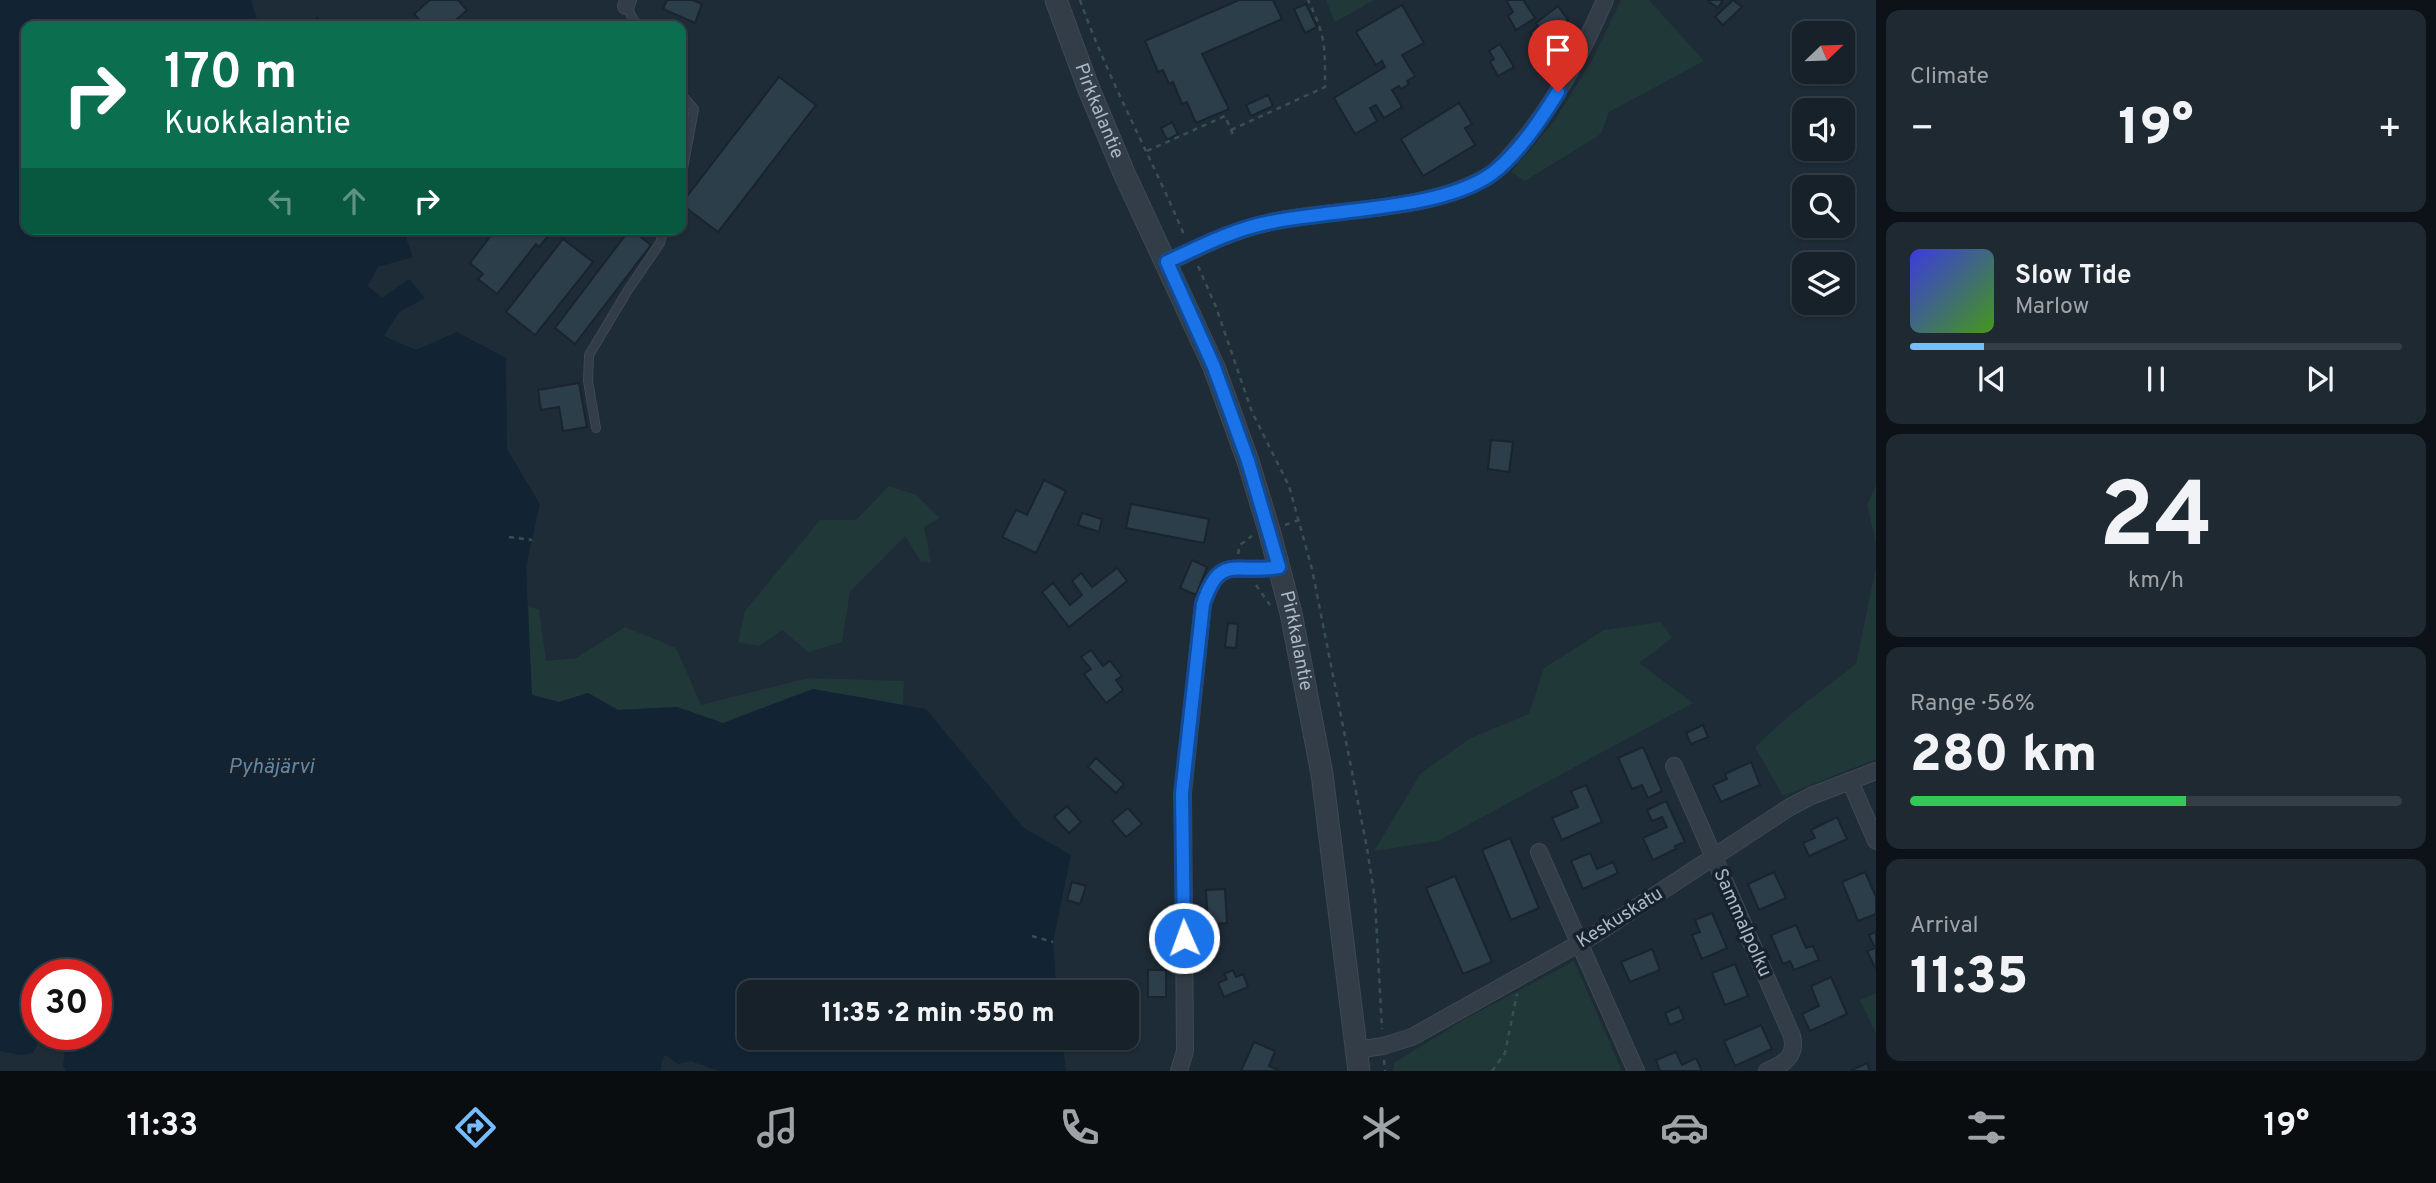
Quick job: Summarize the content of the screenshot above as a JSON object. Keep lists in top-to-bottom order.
{
  "streets": {
    "street": ["Pirkkalantie", "Keskuskatu", "Sammalpolku"]
  },
  "crossings": [
    ["Pirkkalantie", "Keskuskatu"],
    ["Keskuskatu", "Sammalpolku"]
  ],
  "water": ["Pyhäjärvi"],
  "north": "top right",
  "page": {
    "tile": [
      "Climate",
      ["24", "km/h"],
      ["Range · 56%", "280 km"],
      ["Arrival", "11:35"]
    ],
    "turn": ["170 m", "Kuokkalantie"],
    "heat": ["−", "19°", "+"],
    "song": ["Slow Tide", "Marlow"],
    "limit": "30",
    "trip": "11:35 · 2 min · 550 m",
    "tabs": ["11:33", "19°"]
  }
}
